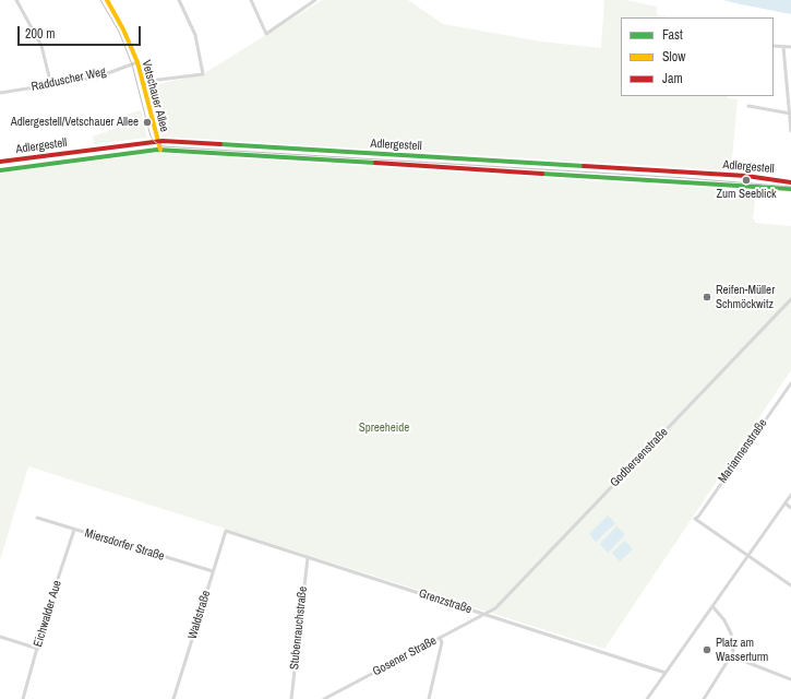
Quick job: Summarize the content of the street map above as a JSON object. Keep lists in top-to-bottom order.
{
  "streets": {
    "main road": ["Vetschauer Allee", "Adlergestell"],
    "street": [
      "Radduscher Weg",
      "Mariannenstraße",
      "Godbersenstraße",
      "Miersdorfer Straße",
      "Grenzstraße",
      "Eichwalder Aue",
      "Waldstraße",
      "Stubenrauchstraße",
      "Gosener Straße"
    ]
  },
  "crossings": [
    ["Radduscher Weg", "Vetschauer Allee"],
    ["Vetschauer Allee", "Adlergestell"],
    ["Godbersenstraße", "Grenzstraße"],
    ["Godbersenstraße", "Gosener Straße"],
    ["Miersdorfer Straße", "Eichwalder Aue"],
    ["Miersdorfer Straße", "Waldstraße"],
    ["Grenzstraße", "Waldstraße"],
    ["Grenzstraße", "Stubenrauchstraße"],
    ["Grenzstraße", "Gosener Straße"]
  ],
  "parks": ["Spreeheide"],
  "places": [
    "Adlergestell/Vetschauer Allee",
    "Zum Seeblick",
    "Reifen-Müller Schmöckwitz",
    "Platz am Wasserturm"
  ],
  "legend": ["Fast", "Slow", "Jam"],
  "scale_bar": "200 m"
}
